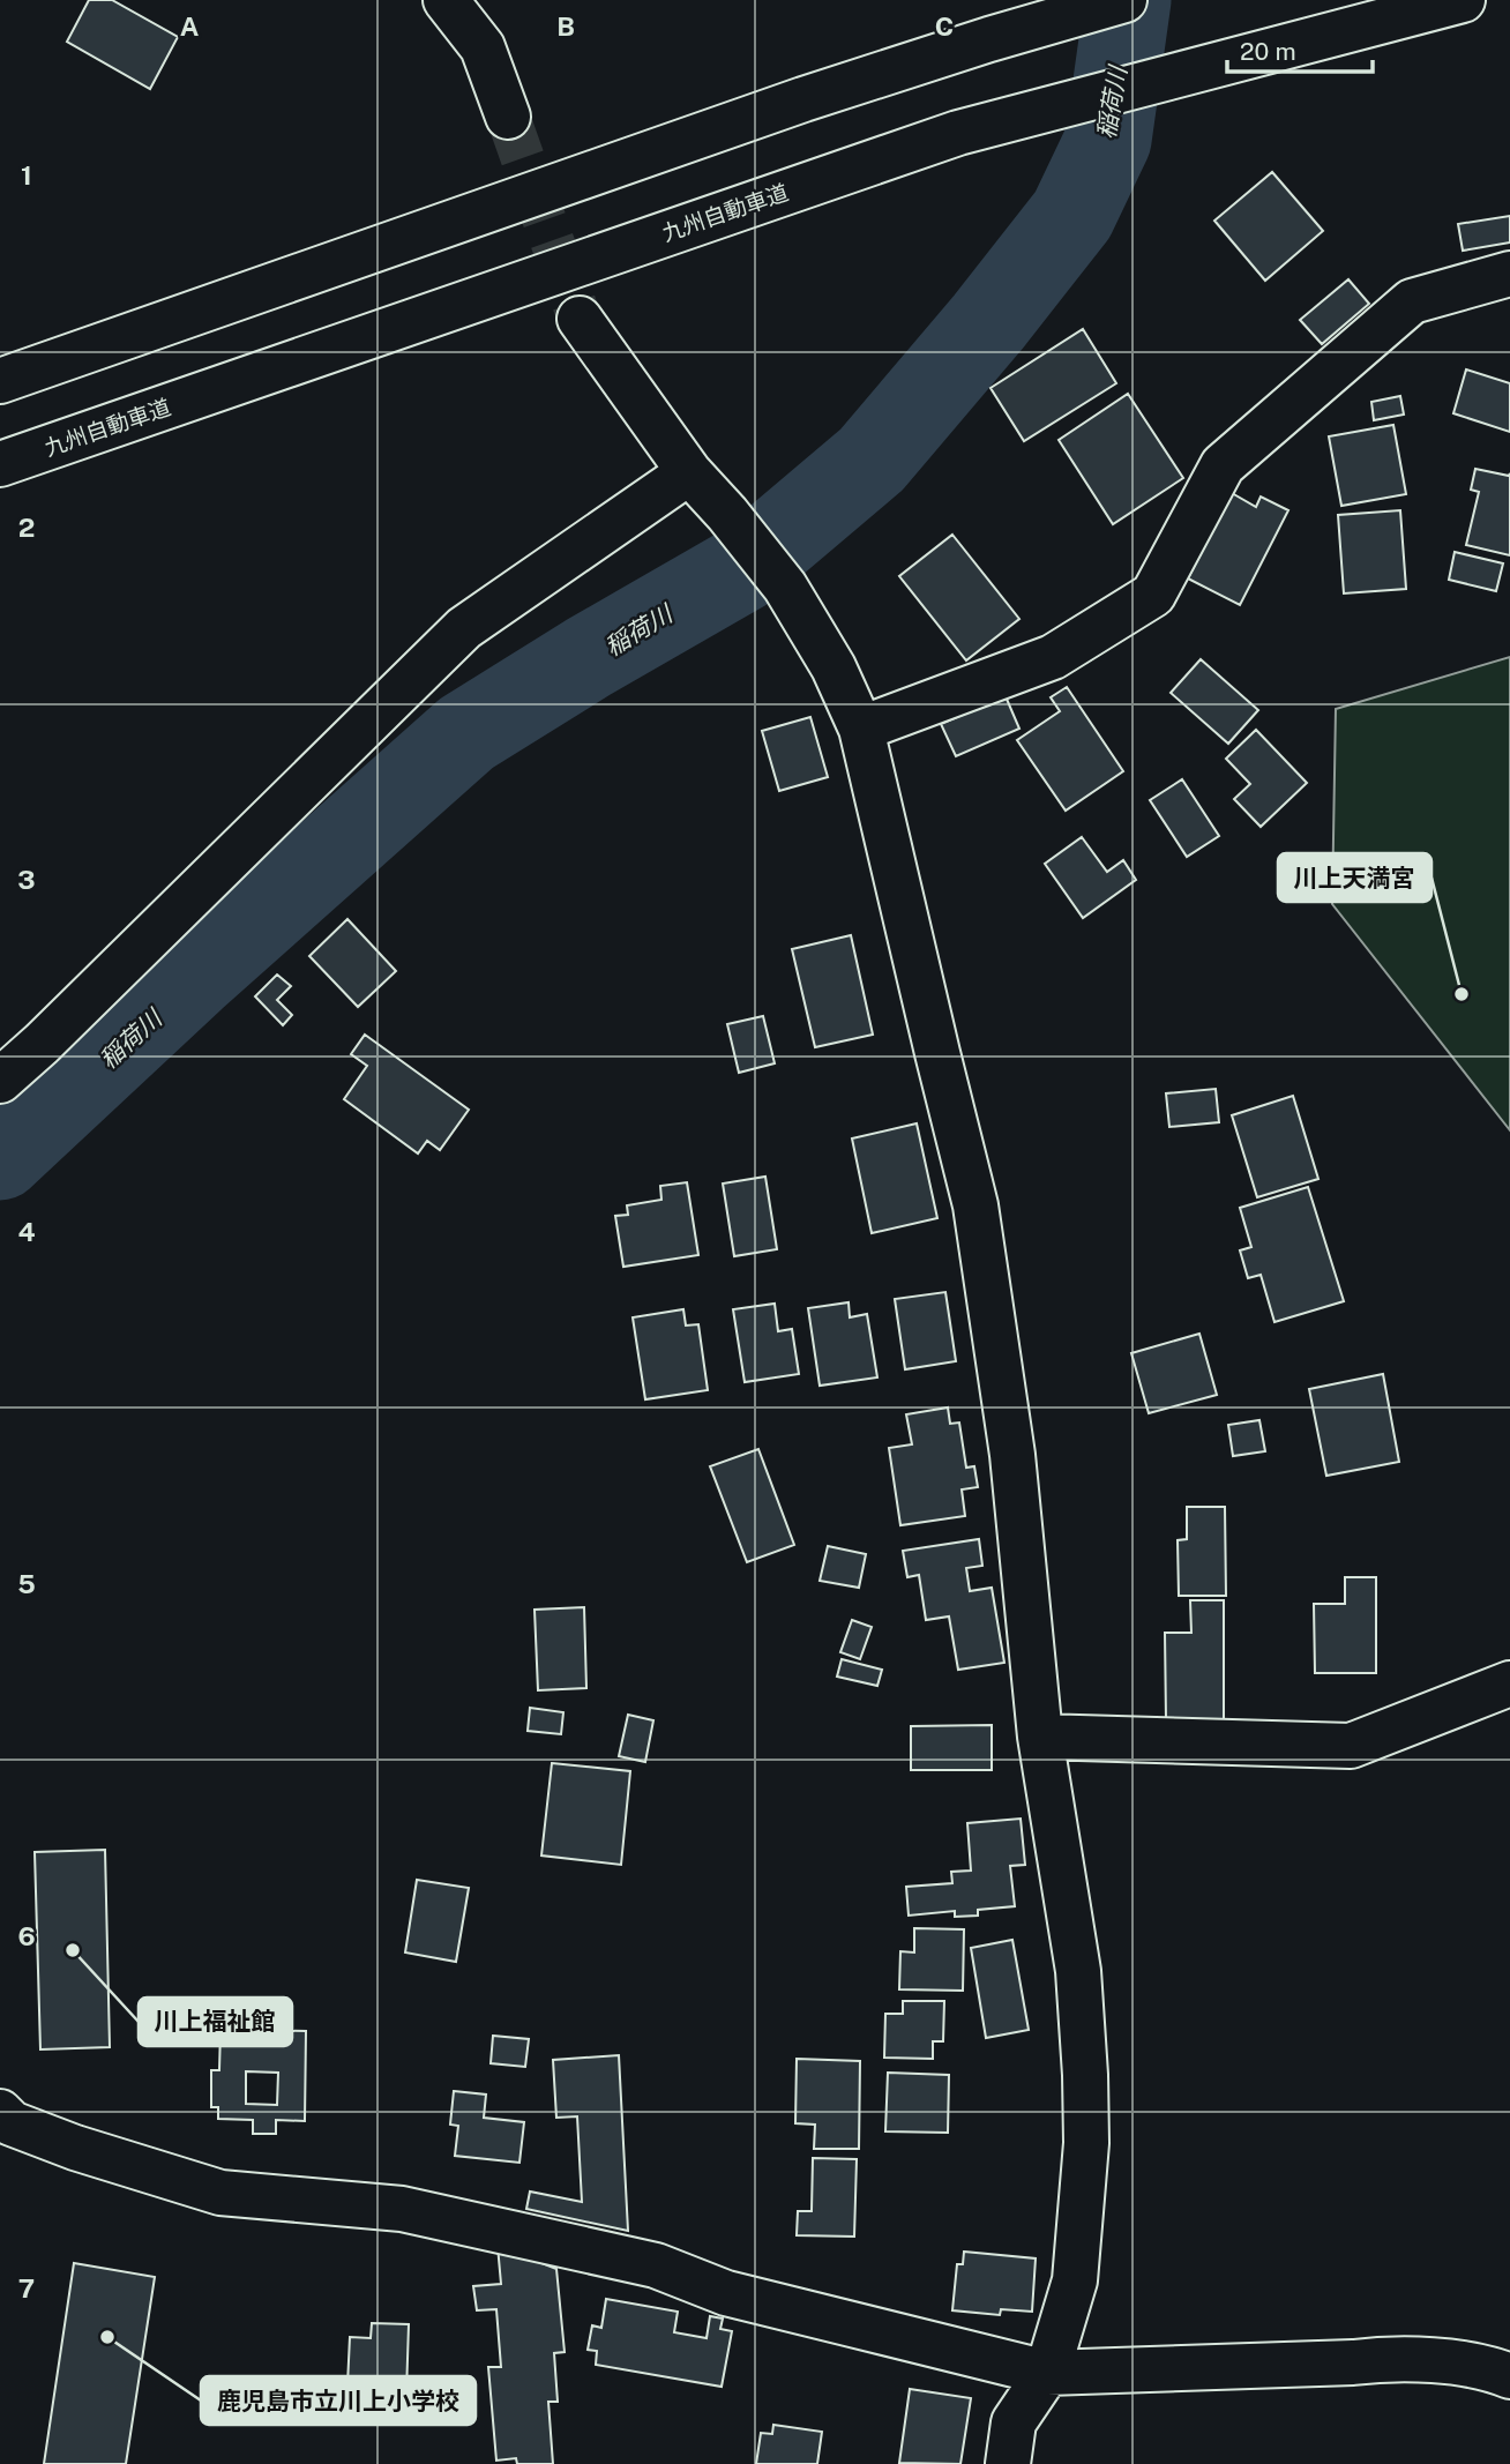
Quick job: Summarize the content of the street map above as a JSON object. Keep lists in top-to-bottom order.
{
  "streets": {
    "main road": ["九州自動車道"]
  },
  "water": ["稲荷川"],
  "places": ["川上天満宮", "川上福祉館", "鹿児島市立川上小学校"],
  "scale_bar": "20 m",
  "grid": {
    "columns": ["A", "B", "C"],
    "rows": [
      "1",
      "2",
      "3",
      "4",
      "5",
      "6",
      "7"
    ]
  }
}
